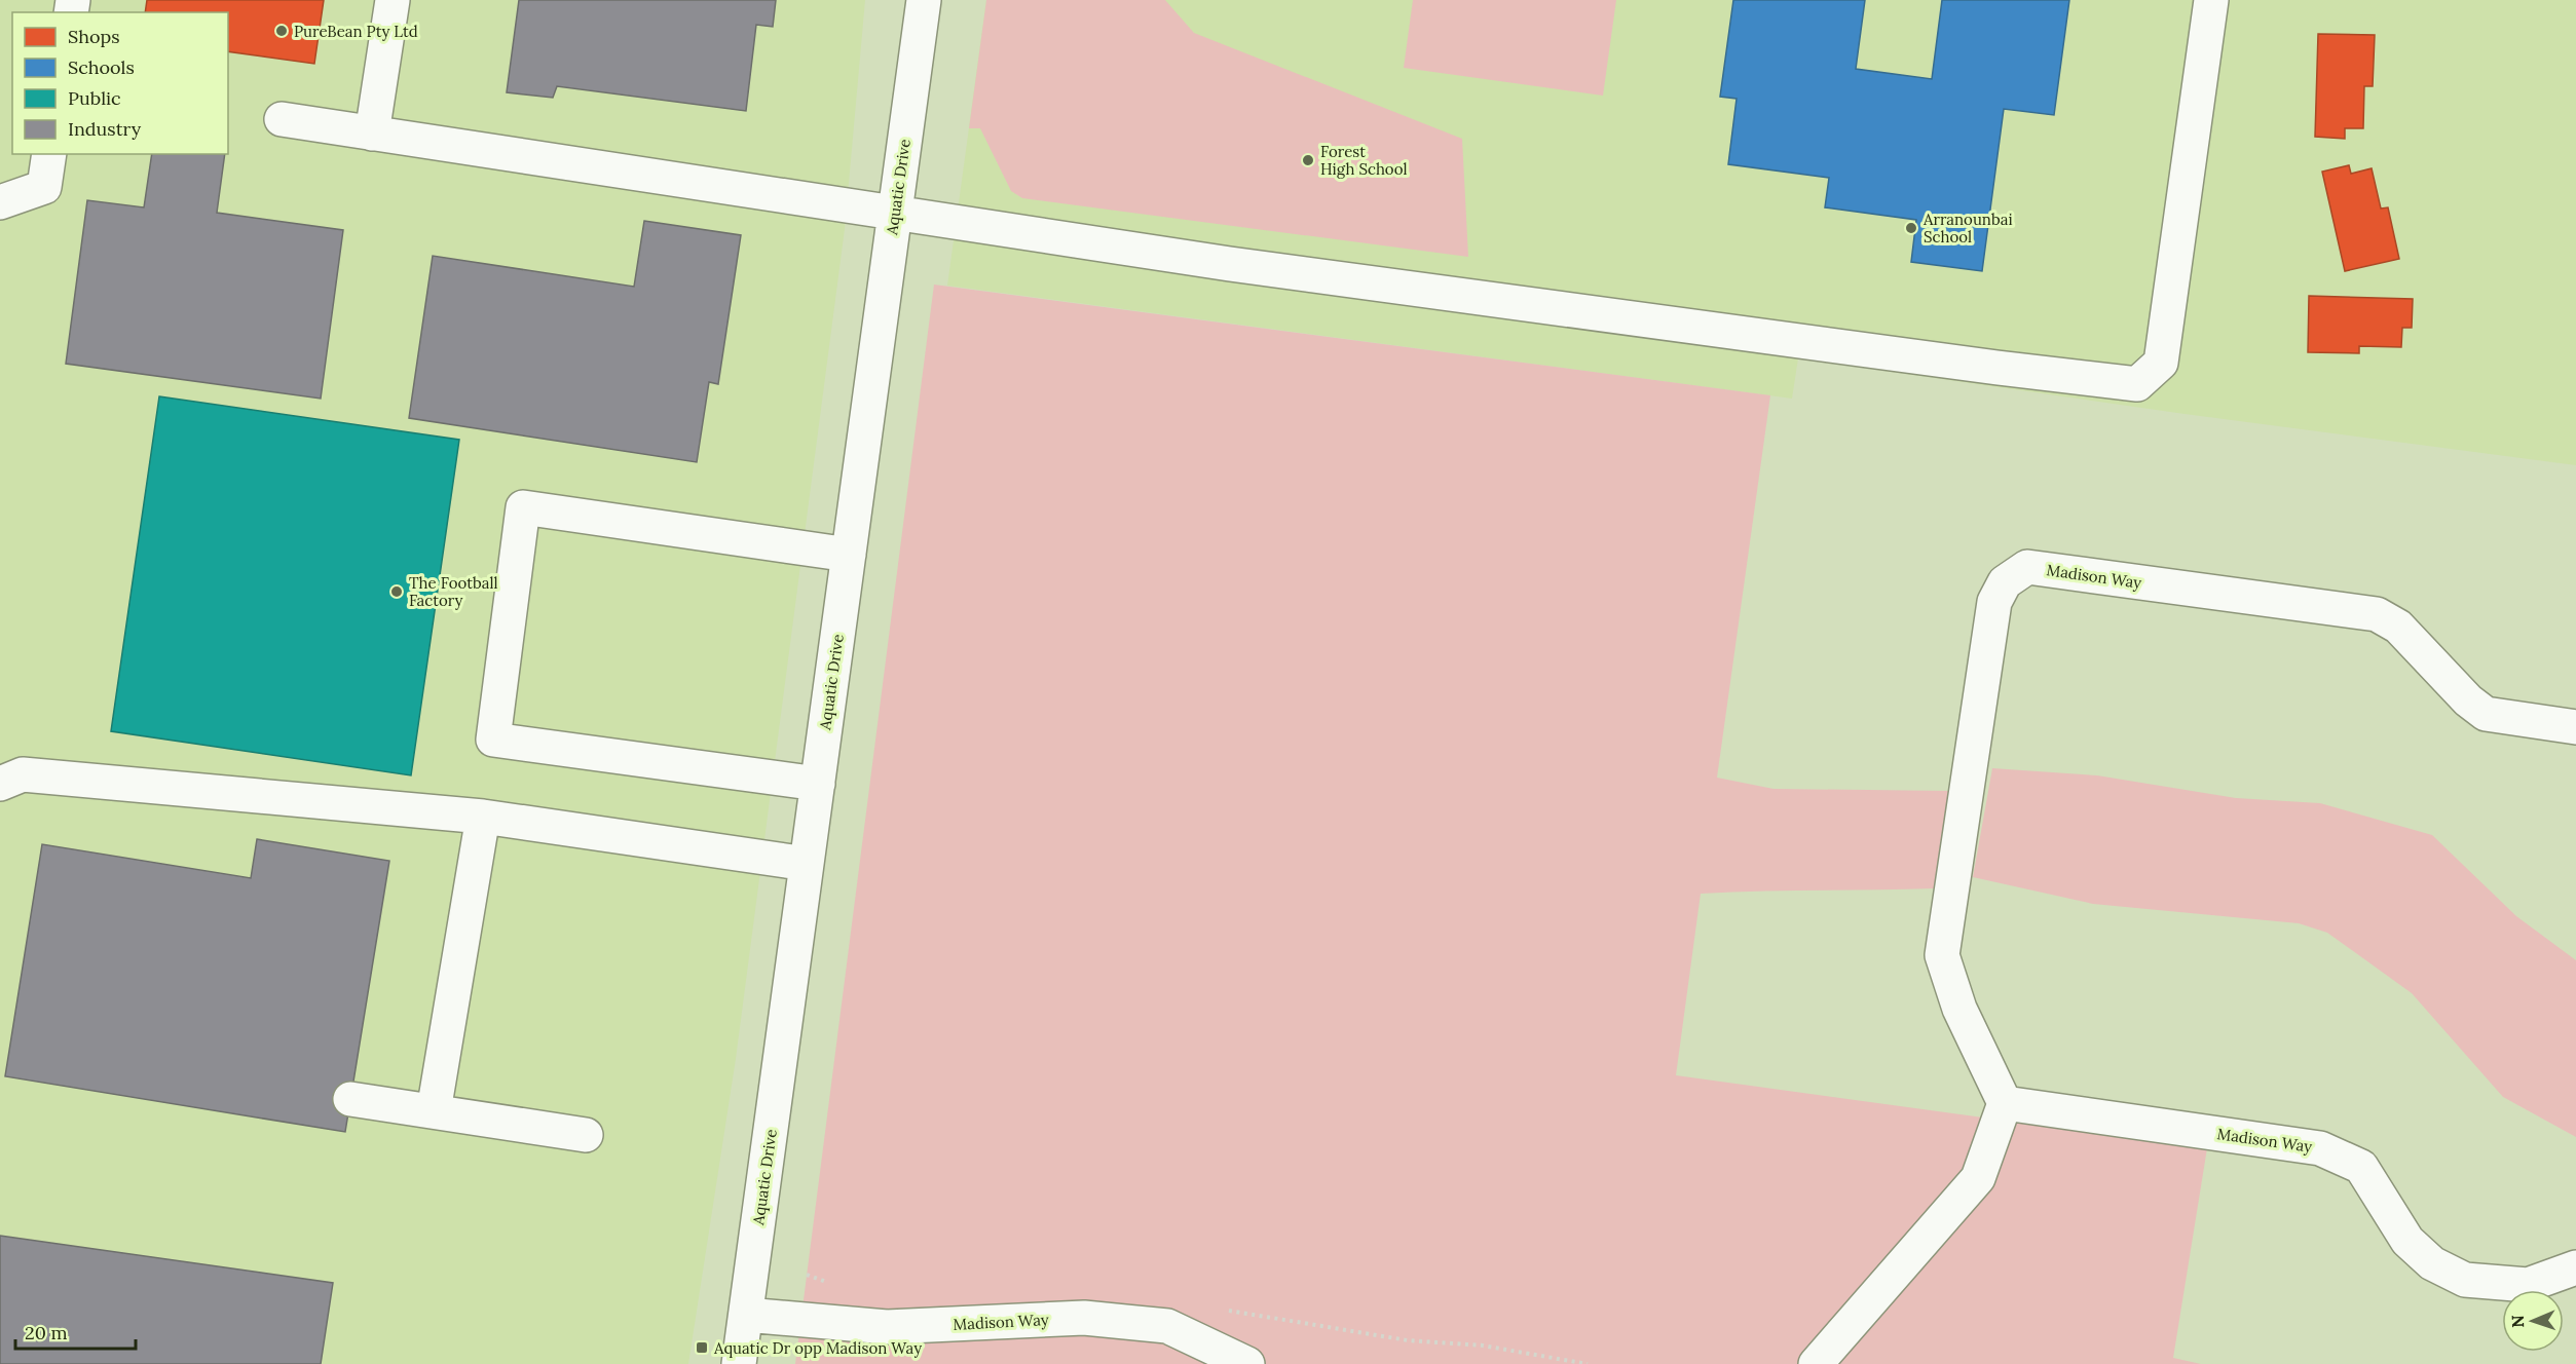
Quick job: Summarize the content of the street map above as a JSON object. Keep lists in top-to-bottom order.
{
  "streets": {
    "street": ["Aquatic Drive", "Madison Way"]
  },
  "crossings": [
    ["Aquatic Drive", "Madison Way"]
  ],
  "places": {
    "other": [
      "PureBean Pty Ltd",
      "Forest High School",
      "Arranounbai School",
      "The Football Factory"
    ],
    "transit": ["Aquatic Dr opp Madison Way"]
  },
  "legend": [
    "Shops",
    "Schools",
    "Public",
    "Industry"
  ],
  "scale_bar": "20 m",
  "north": "left"
}
